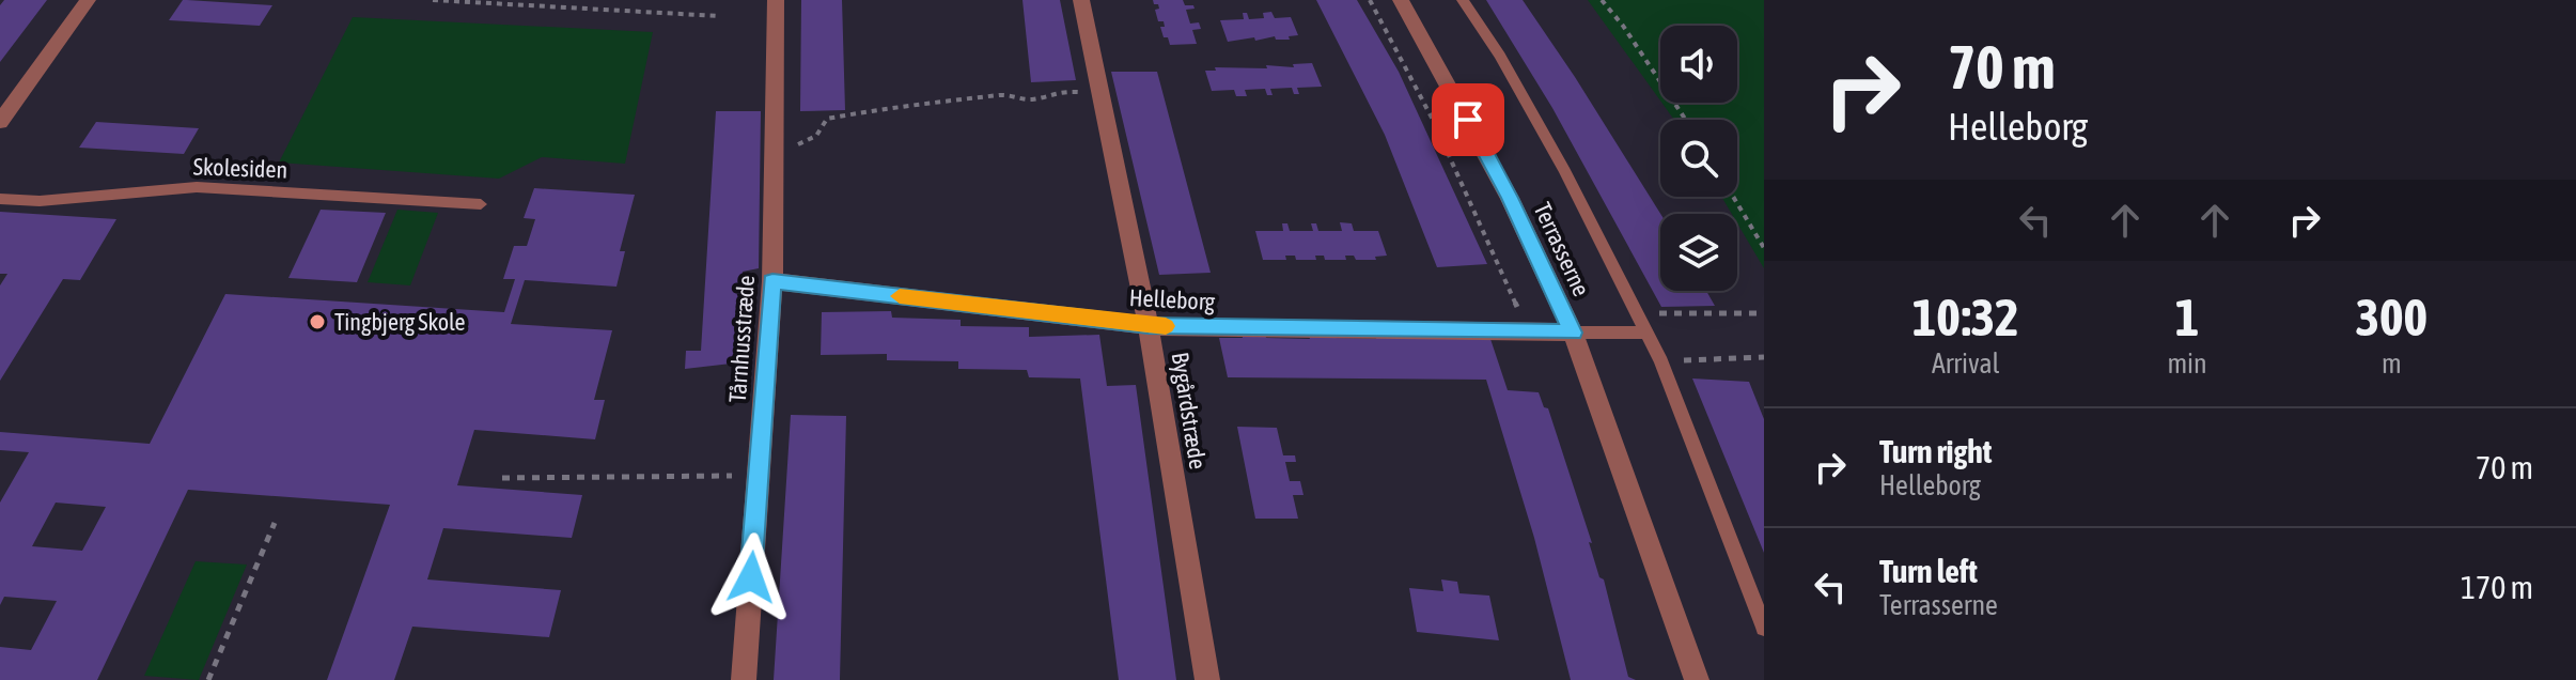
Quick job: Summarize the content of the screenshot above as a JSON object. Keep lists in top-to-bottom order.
{
  "streets": {
    "street": [
      "Terrasserne",
      "Helleborg",
      "Tårnhusstræde",
      "Bygårdstræde"
    ],
    "lane": ["Skolesiden"]
  },
  "crossings": [
    ["Terrasserne", "Helleborg"],
    ["Helleborg", "Tårnhusstræde"],
    ["Helleborg", "Bygårdstræde"]
  ],
  "places": ["Tingbjerg Skole"],
  "page": {
    "turn": ["70 m", "Helleborg"],
    "eta": [
      "10:32",
      "Arrival",
      "1",
      "min",
      "300",
      "m"
    ],
    "list": [
      {
        "name": "Turn right",
        "note": "Helleborg",
        "value": "70 m"
      },
      {
        "name": "Turn left",
        "note": "Terrasserne",
        "value": "170 m"
      }
    ]
  }
}
